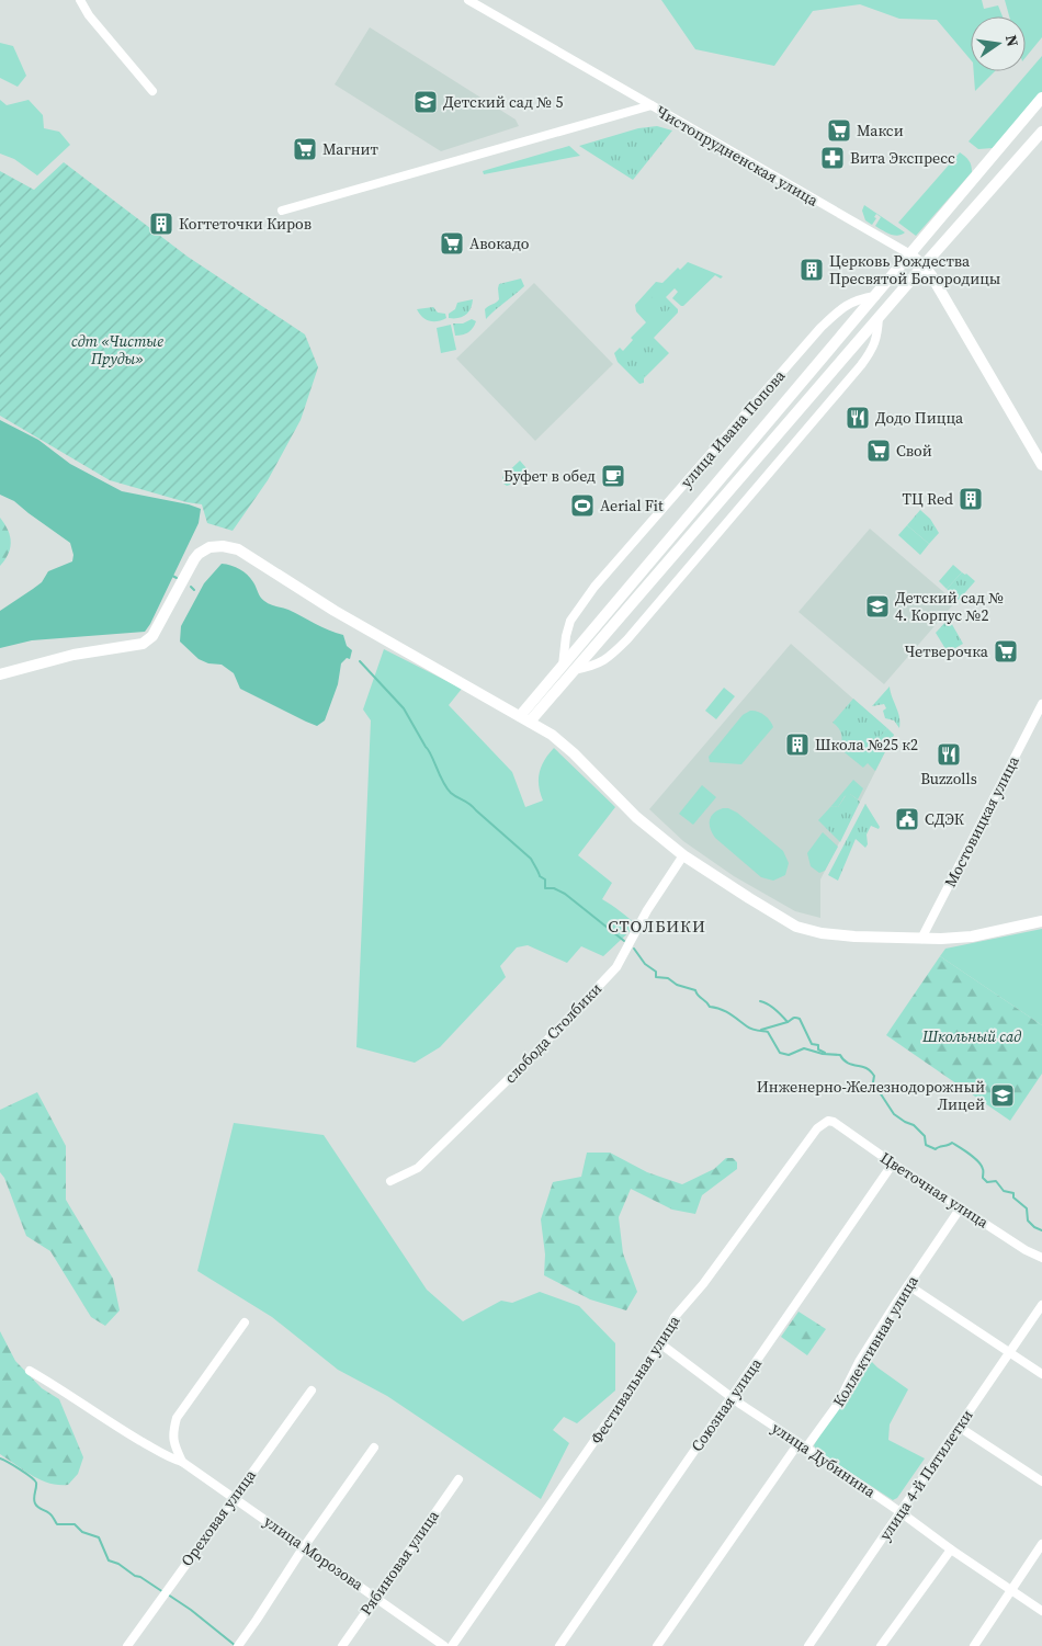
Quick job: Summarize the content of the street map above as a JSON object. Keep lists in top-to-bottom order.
{
  "streets": {
    "main road": ["Чистопрудненская улица", "улица Ивана Попова"],
    "street": [
      "Мостовицкая улица",
      "слобода Столбики",
      "Цветочная улица",
      "Коллективная улица",
      "Фестивальная улица",
      "Союзная улица",
      "улица Дубинина",
      "улица 4-й Пятилетки",
      "Ореховая улица",
      "улица Морозова",
      "Рябиновая улица"
    ]
  },
  "crossings": [
    ["Чистопрудненская улица", "улица Ивана Попова"],
    ["Цветочная улица", "Коллективная улица"],
    ["Цветочная улица", "Фестивальная улица"],
    ["Цветочная улица", "Союзная улица"],
    ["Коллективная улица", "улица Дубинина"],
    ["Фестивальная улица", "улица Дубинина"],
    ["Союзная улица", "улица Дубинина"],
    ["улица Дубинина", "улица 4-й Пятилетки"],
    ["Ореховая улица", "улица Морозова"],
    ["улица Морозова", "Рябиновая улица"]
  ],
  "districts": ["СТОЛБИКИ"],
  "parks": ["сдт «Чистые Пруды»", "Школьный сад"],
  "places": {
    "school or university": ["Детский сад № 5", "Детский сад № 4. Корпус №2", "Инженерно-Железнодорожный Лицей"],
    "supermarket": [
      "Макси",
      "Магнит",
      "Авокадо",
      "Свой",
      "Четверочка"
    ],
    "pharmacy": ["Вита Экспресс"],
    "building": [
      "Когтеточки Киров",
      "Церковь Рождества Пресвятой Богородицы",
      "ТЦ Red",
      "Школа №25 к2"
    ],
    "restaurant": ["Додо Пицца", "Buzzolls"],
    "cafe": ["Буфет в обед"],
    "sports": ["Aerial Fit"],
    "public building": ["СДЭК"]
  },
  "north": "right"
}
